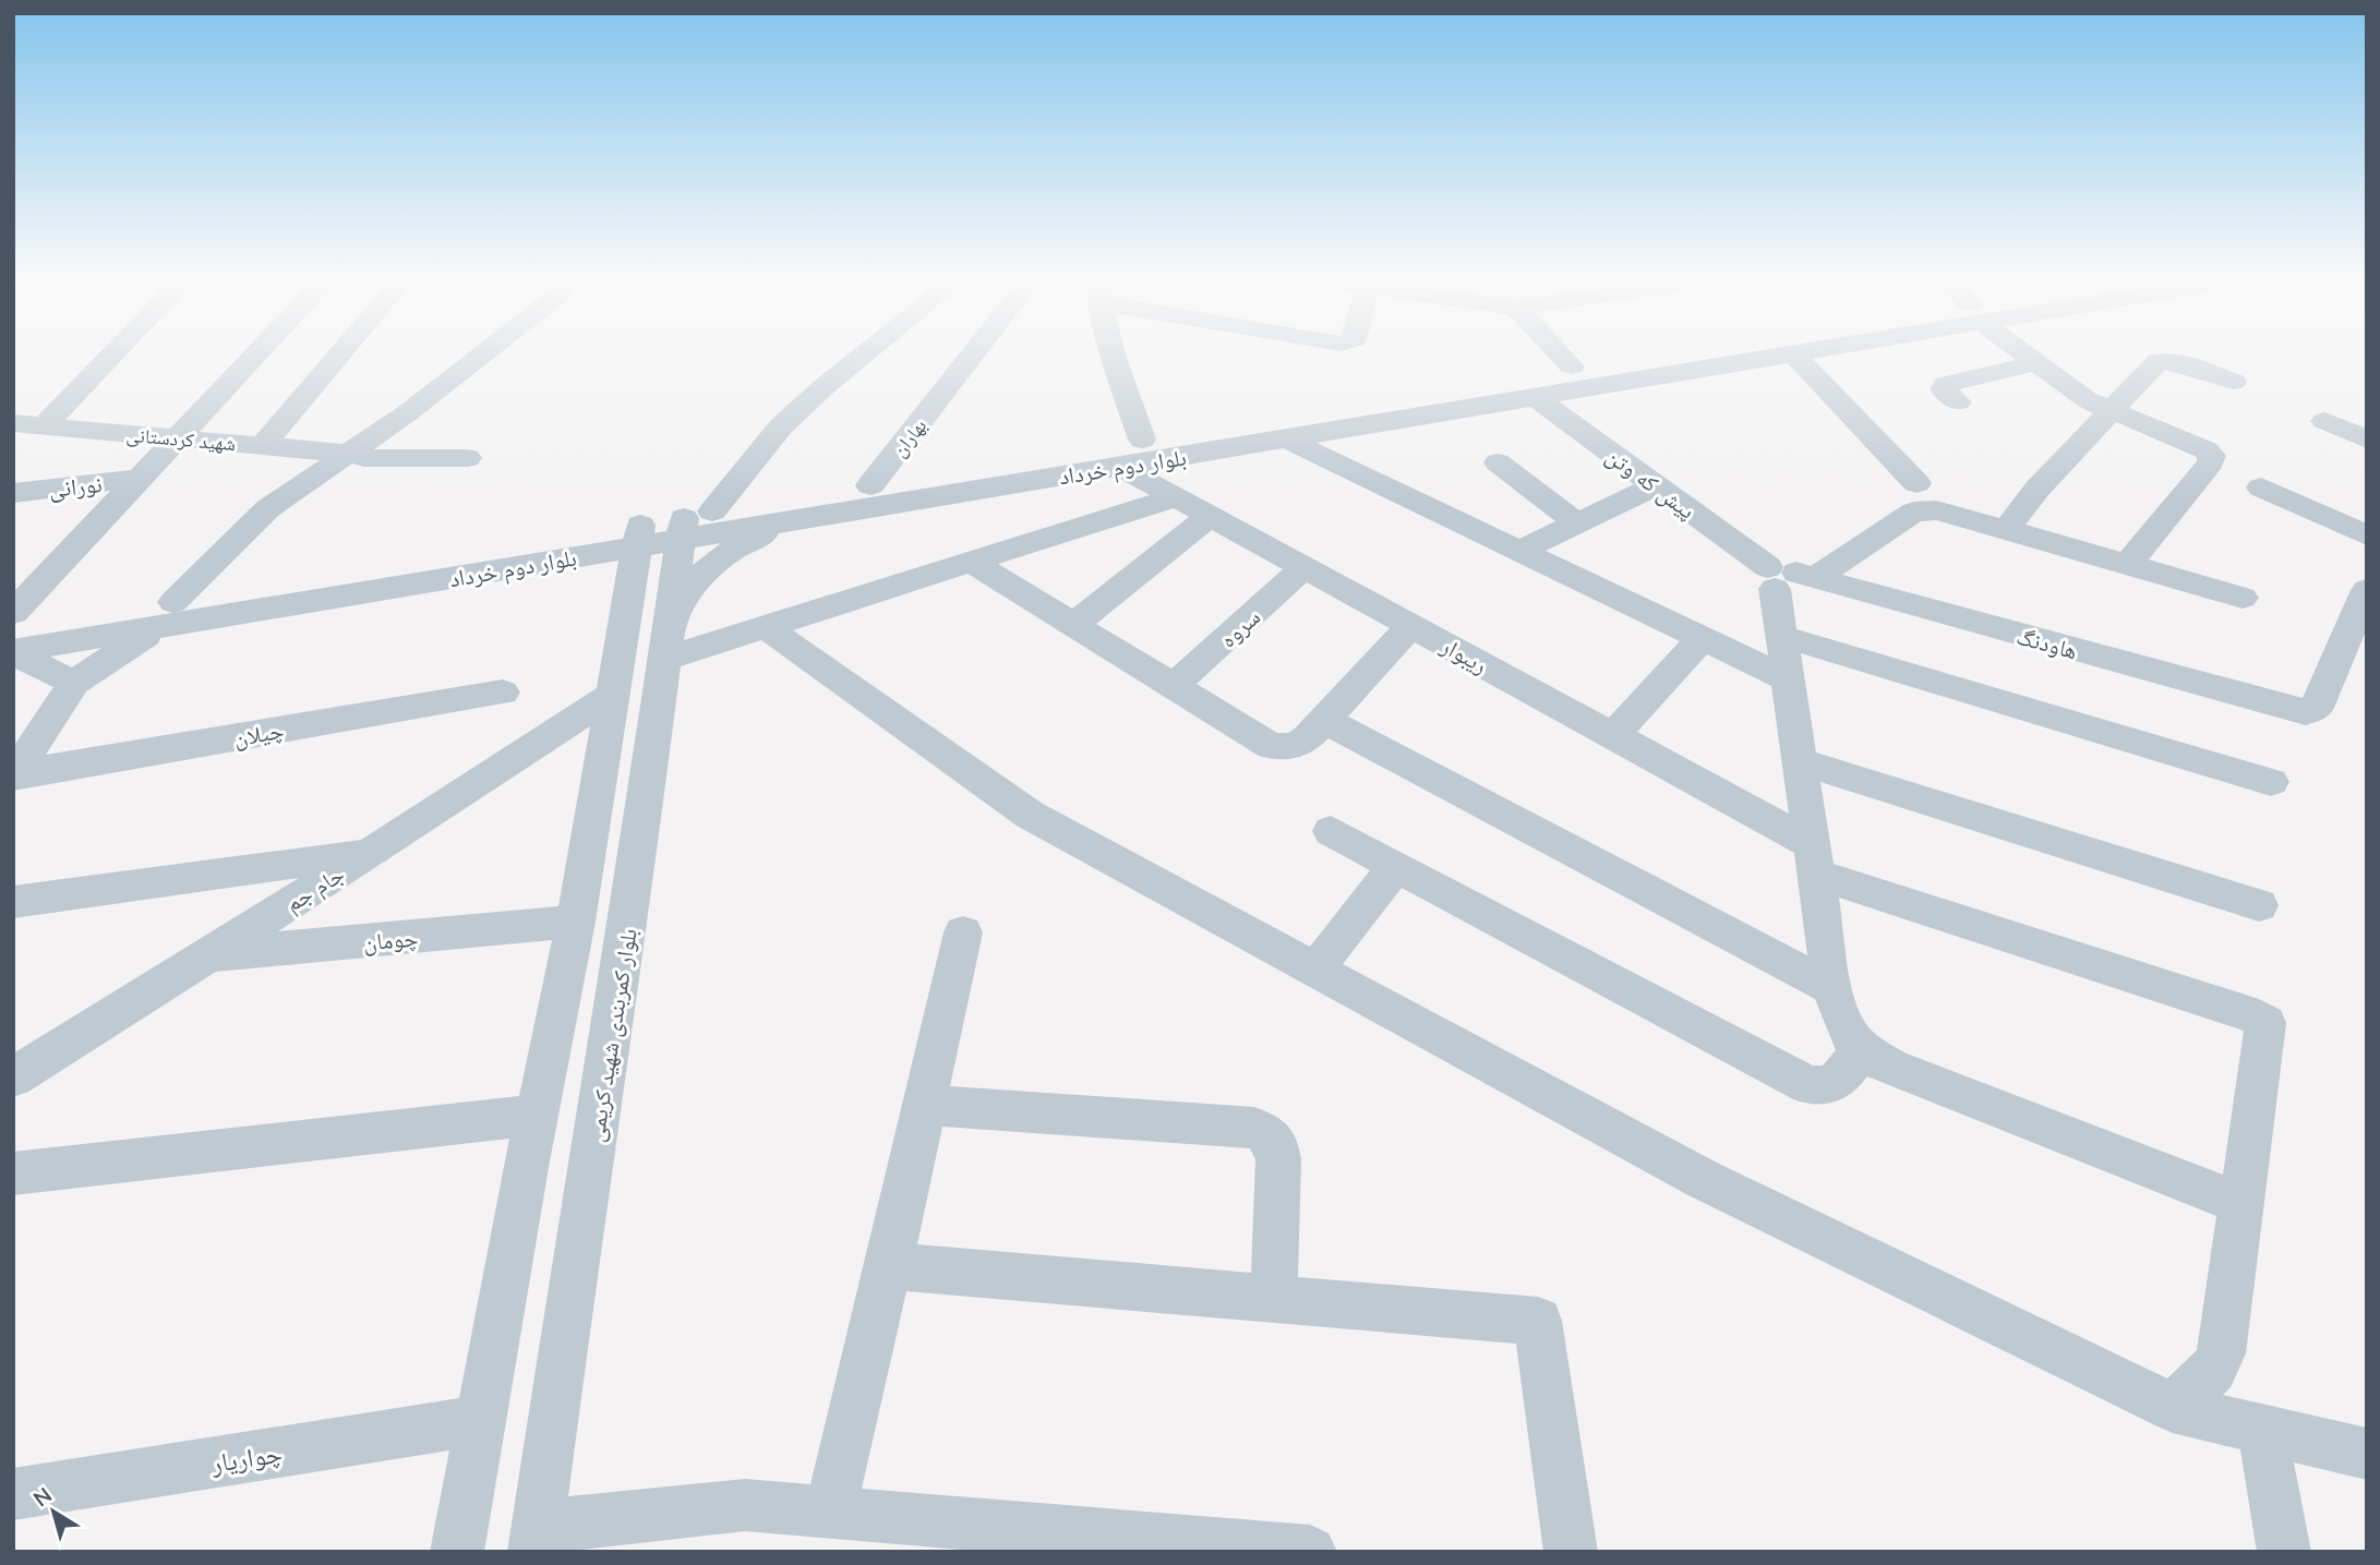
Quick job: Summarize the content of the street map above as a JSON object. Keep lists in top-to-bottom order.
{
  "streets": {
    "street": [
      "بهاران",
      "شهید کردستانی",
      "بلوار دوم خرداد",
      "پیش که وتن",
      "نورانی",
      "سروه",
      "هاودنگ",
      "ریبوار",
      "چیلان",
      "جام جم",
      "چومان",
      "بلوار کمربندی شهید کریمی",
      "چواریار"
    ]
  },
  "crossings": [
    ["بهاران", "بلوار دوم خرداد"],
    ["بلوار دوم خرداد", "پیش که وتن"],
    ["بلوار دوم خرداد", "ریبوار"],
    ["بلوار دوم خرداد", "بلوار کمربندی شهید کریمی"],
    ["پیش که وتن", "هاودنگ"],
    ["سروه", "ریبوار"],
    ["جام جم", "چومان"]
  ],
  "north": "top left"
}
